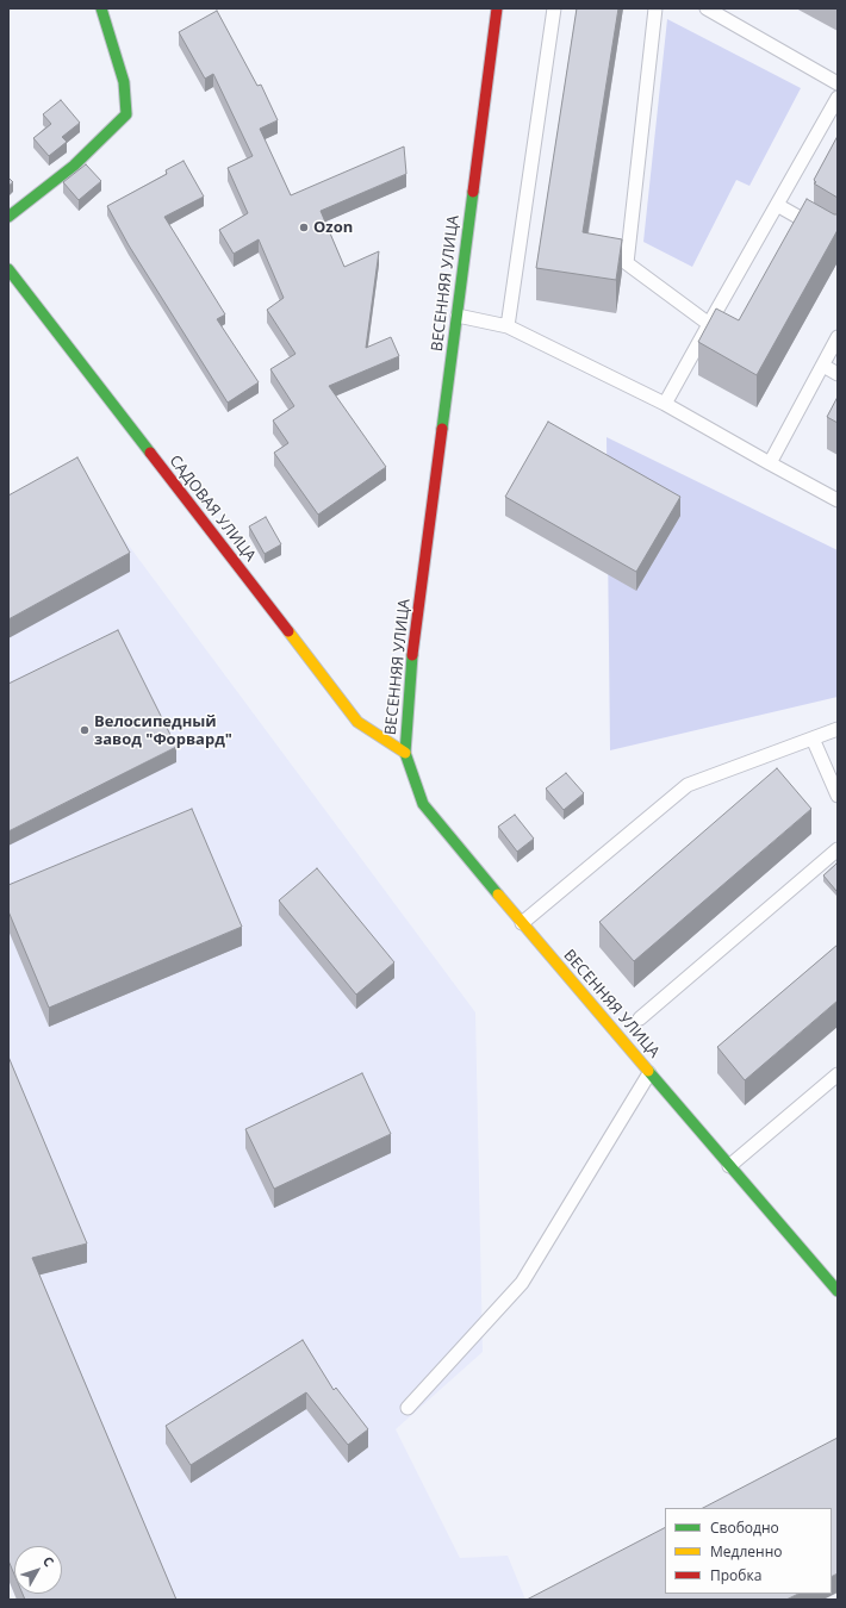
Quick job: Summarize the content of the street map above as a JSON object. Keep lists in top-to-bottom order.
{
  "streets": {
    "street": ["ВЕСЕННЯЯ УЛИЦА", "САДОВАЯ УЛИЦА"]
  },
  "crossings": [
    ["ВЕСЕННЯЯ УЛИЦА", "САДОВАЯ УЛИЦА"]
  ],
  "places": ["Ozon", "Велосипедный завод \"Форвард\""],
  "legend": ["Свободно", "Медленно", "Пробка"],
  "north": "top right"
}
